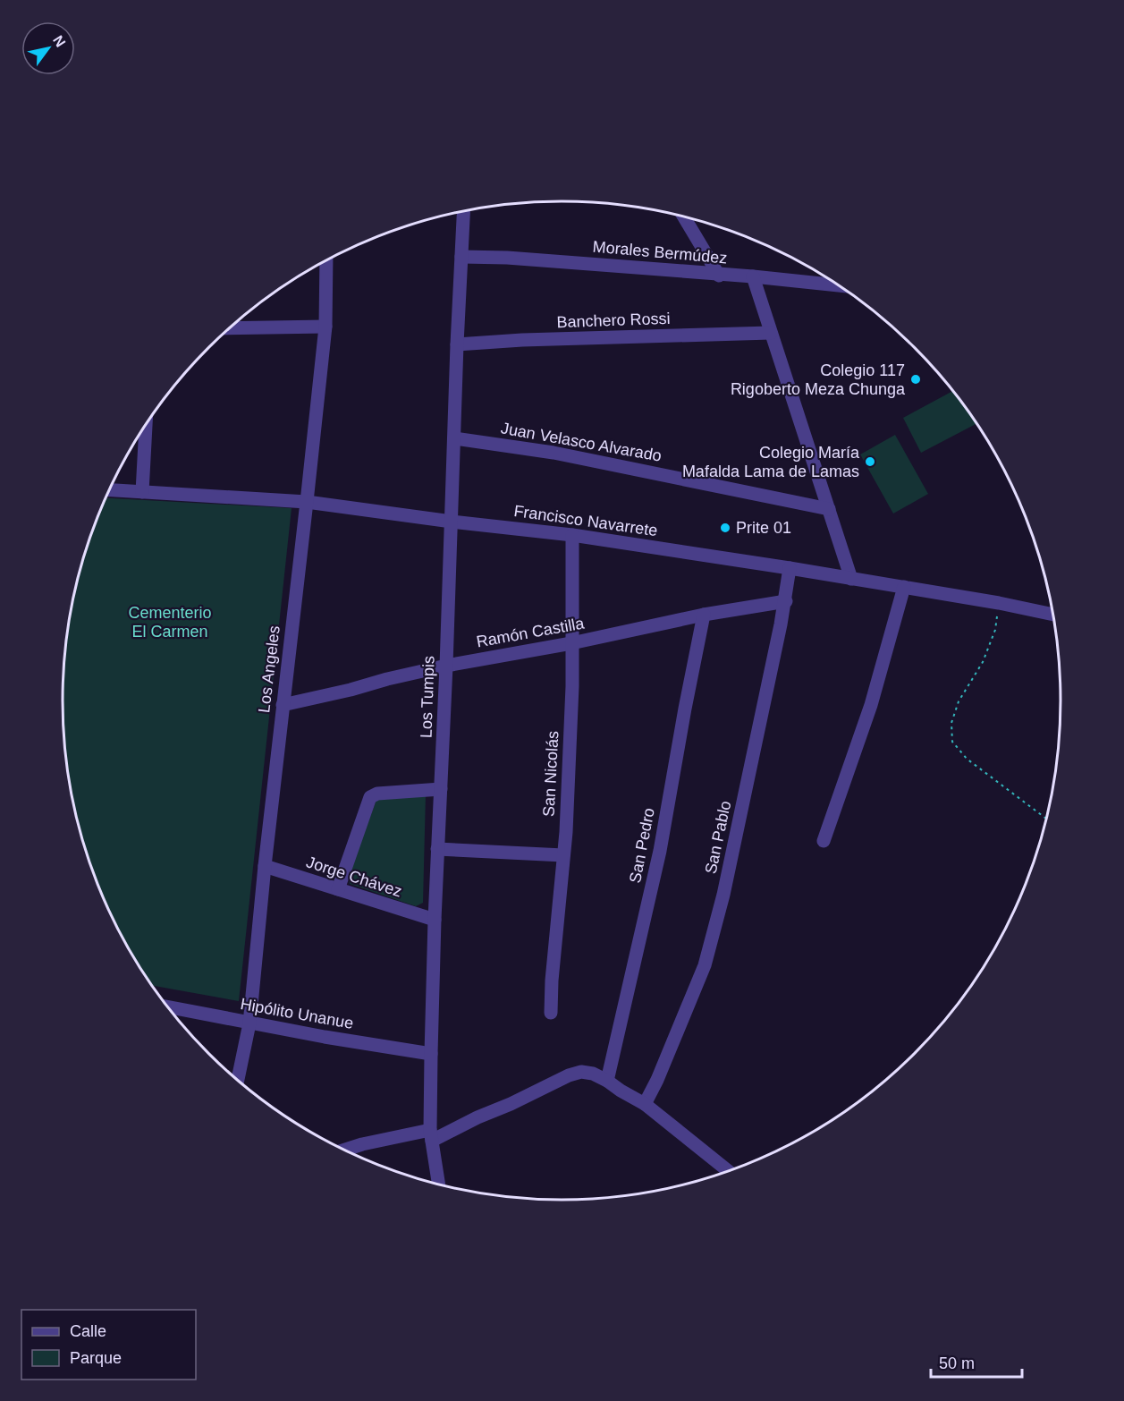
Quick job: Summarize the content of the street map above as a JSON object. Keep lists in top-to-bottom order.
{
  "streets": {
    "street": [
      "Morales Bermúdez",
      "Banchero Rossi",
      "Juan Velasco Alvarado",
      "Francisco Navarrete",
      "Ramón Castilla",
      "Los Angeles",
      "Los Tumpis",
      "San Nicolás",
      "San Pablo",
      "San Pedro",
      "Jorge Chávez",
      "Hipólito Unanue"
    ]
  },
  "crossings": [
    ["Morales Bermúdez", "Los Tumpis"],
    ["Banchero Rossi", "Los Tumpis"],
    ["Juan Velasco Alvarado", "Los Tumpis"],
    ["Francisco Navarrete", "Los Angeles"],
    ["Francisco Navarrete", "Los Tumpis"],
    ["Francisco Navarrete", "San Nicolás"],
    ["Francisco Navarrete", "San Pablo"],
    ["Ramón Castilla", "Los Angeles"],
    ["Ramón Castilla", "Los Tumpis"],
    ["Ramón Castilla", "San Nicolás"],
    ["Ramón Castilla", "San Pablo"],
    ["Ramón Castilla", "San Pedro"],
    ["Los Angeles", "Jorge Chávez"],
    ["Los Angeles", "Hipólito Unanue"],
    ["Los Tumpis", "Jorge Chávez"],
    ["Los Tumpis", "Hipólito Unanue"]
  ],
  "parks": ["Cementerio El Carmen"],
  "places": ["Colegio 117 Rigoberto Meza Chunga", "Colegio María Mafalda Lama de Lamas", "Prite 01"],
  "legend": ["Calle", "Parque"],
  "scale_bar": "50 m",
  "north": "top right"
}
